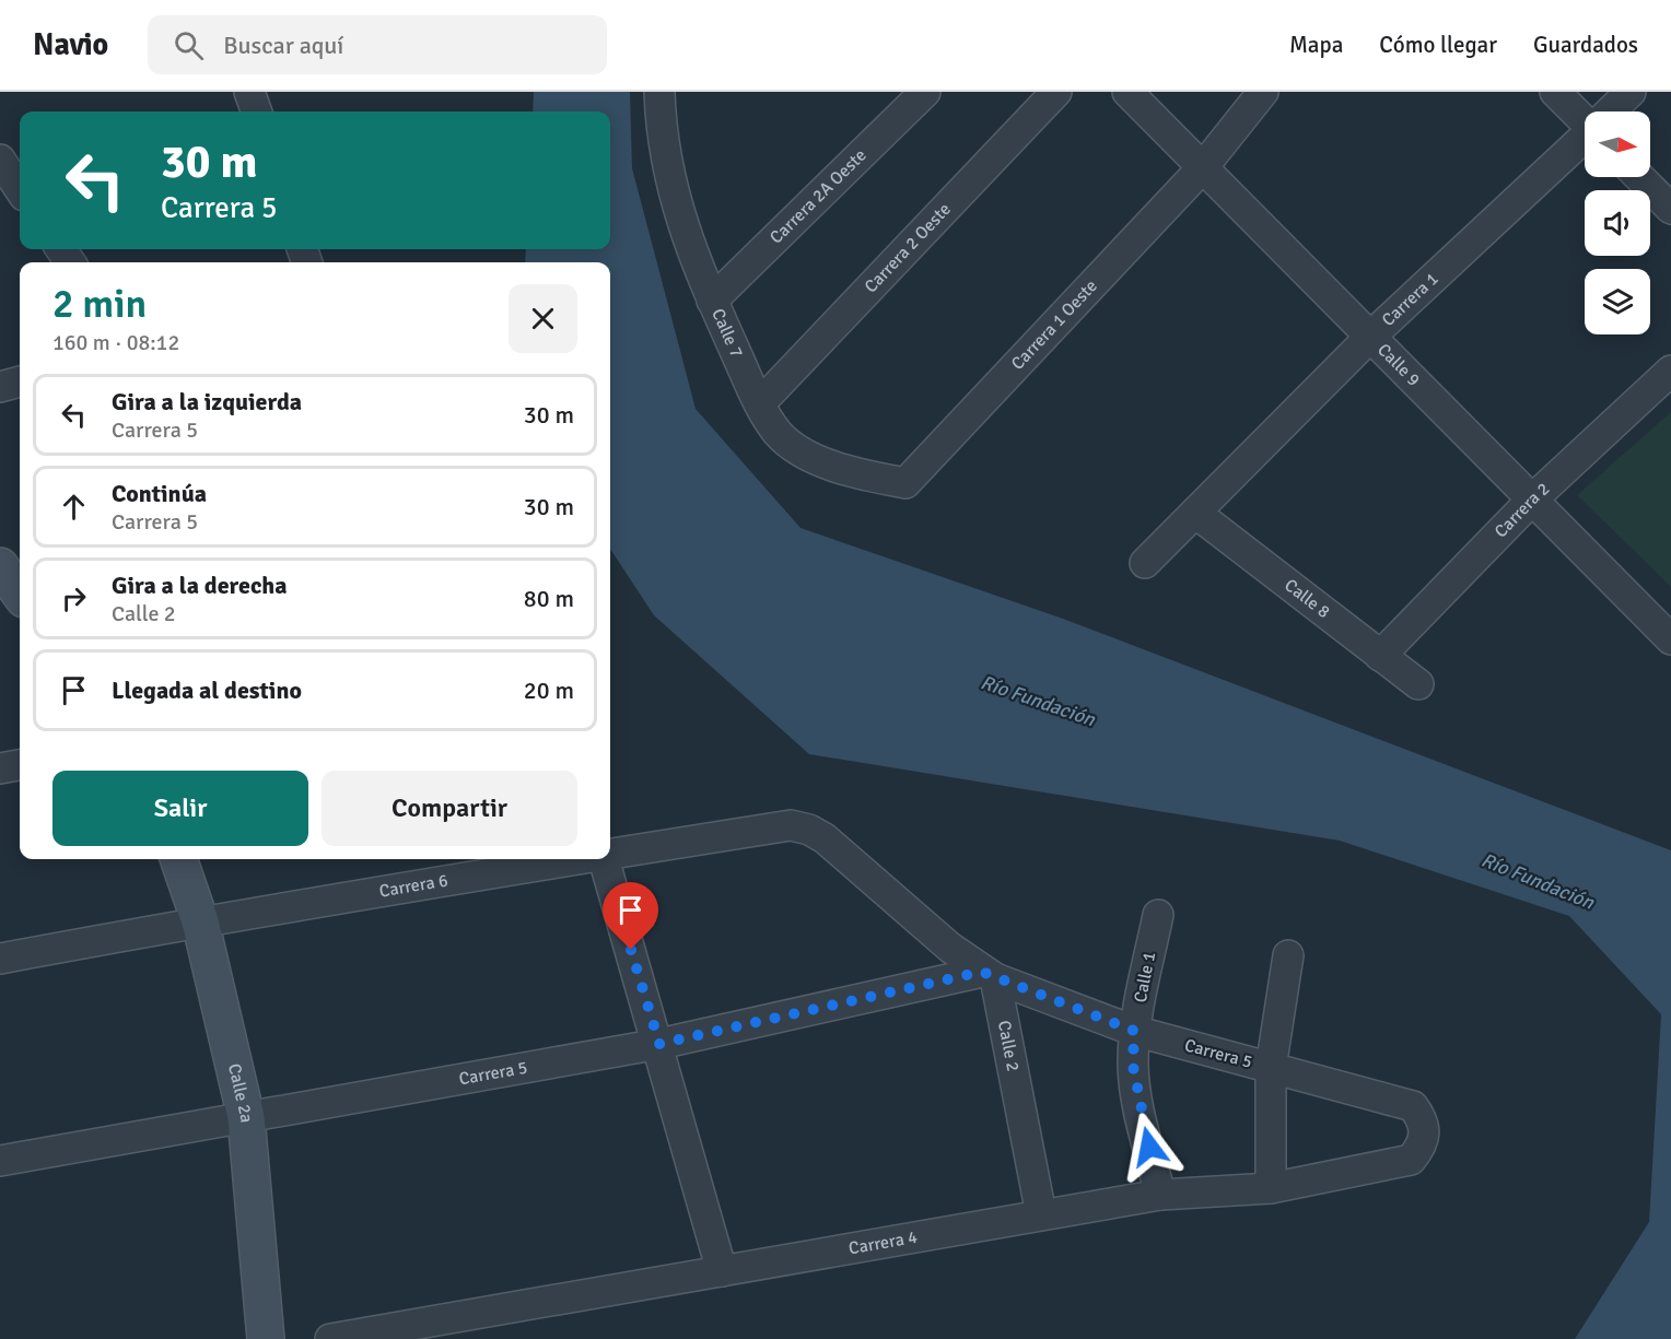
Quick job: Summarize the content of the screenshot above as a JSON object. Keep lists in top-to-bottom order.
{
  "streets": {
    "main road": ["Calle 2a"],
    "street": [
      "Carrera 2A Oeste",
      "Carrera 2 Oeste",
      "Carrera 1",
      "Carrera 1 Oeste",
      "Calle 7",
      "Calle 9",
      "Carrera 2",
      "Calle 8",
      "Carrera 6",
      "Calle 1",
      "Calle 2",
      "Carrera 5",
      "Carrera 4"
    ]
  },
  "crossings": [
    ["Carrera 2A Oeste", "Calle 7"],
    ["Carrera 2 Oeste", "Calle 7"],
    ["Carrera 1", "Calle 9"],
    ["Carrera 1", "Calle 8"],
    ["Carrera 1 Oeste", "Calle 7"],
    ["Carrera 1 Oeste", "Calle 9"],
    ["Calle 9", "Carrera 2"],
    ["Carrera 2", "Calle 8"],
    ["Carrera 6", "Calle 2"],
    ["Carrera 6", "Carrera 5"],
    ["Carrera 6", "Calle 2a"],
    ["Calle 1", "Carrera 5"],
    ["Calle 1", "Carrera 4"],
    ["Calle 2", "Carrera 5"],
    ["Calle 2", "Carrera 4"],
    ["Carrera 5", "Calle 2a"],
    ["Carrera 5", "Carrera 4"]
  ],
  "water": ["Río Fundación"],
  "north": "right",
  "page": {
    "header": "Navio",
    "search": "Buscar aquí",
    "nav": ["Mapa", "Cómo llegar", "Guardados"],
    "turn": ["30 m", "Carrera 5"],
    "heading": ["2 min", "160 m · 08:12"],
    "list": [
      {
        "name": "Gira a la izquierda",
        "note": "Carrera 5",
        "value": "30 m"
      },
      {
        "name": "Continúa",
        "note": "Carrera 5",
        "value": "30 m"
      },
      {
        "name": "Gira a la derecha",
        "note": "Calle 2",
        "value": "80 m"
      },
      {
        "name": "Llegada al destino",
        "value": "20 m"
      }
    ],
    "buttons": ["Salir", "Compartir"]
  }
}
